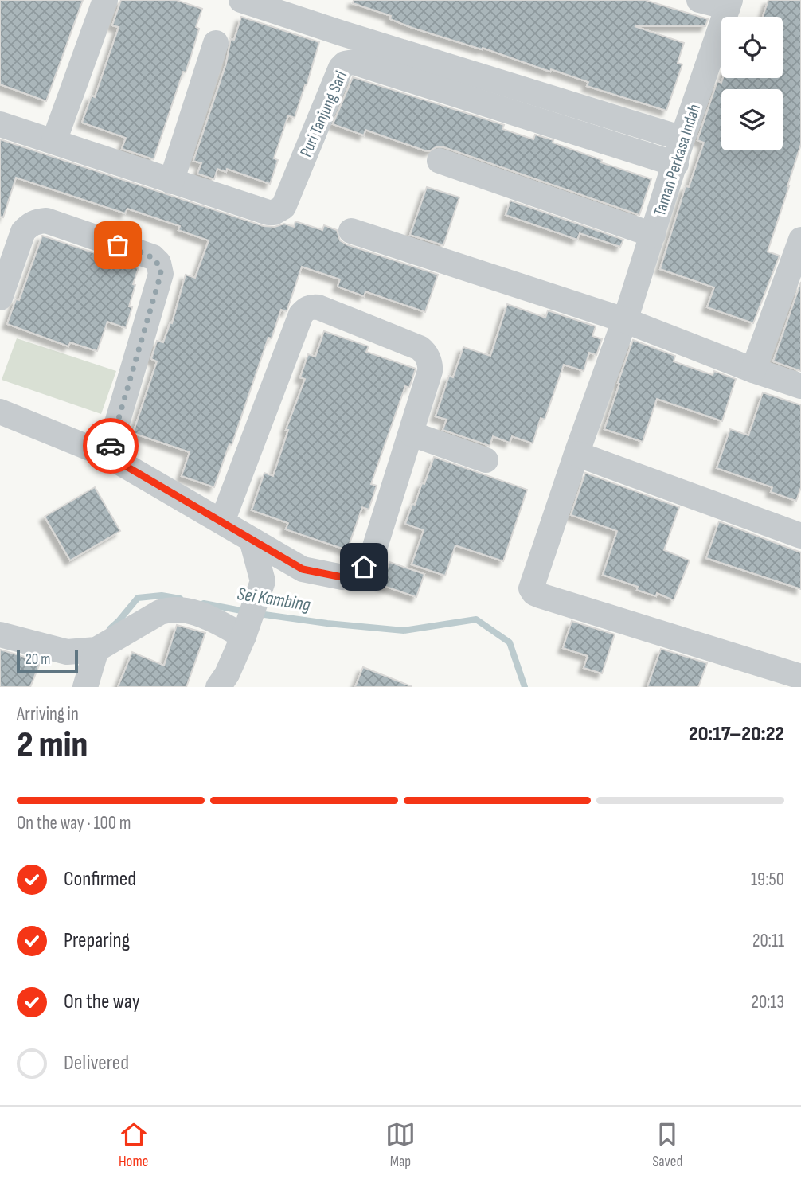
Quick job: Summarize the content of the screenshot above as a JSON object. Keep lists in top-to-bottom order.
{
  "streets": {
    "street": ["Puri Tanjung Sari", "Taman Perkasa Indah"]
  },
  "crossings": [
    ["Puri Tanjung Sari", "Taman Perkasa Indah"]
  ],
  "water": ["Sei Kambing"],
  "scale_bar": "20 m",
  "page": {
    "scale": "20 m",
    "heading": ["2 min", "Arriving in", "20:17–20:22"],
    "bar": "On the way · 100 m",
    "list": [
      ["Confirmed", "19:50"],
      ["Preparing", "20:11"],
      ["On the way", "20:13"],
      "Delivered"
    ],
    "tabs": ["Home", "Map", "Saved"]
  }
}
